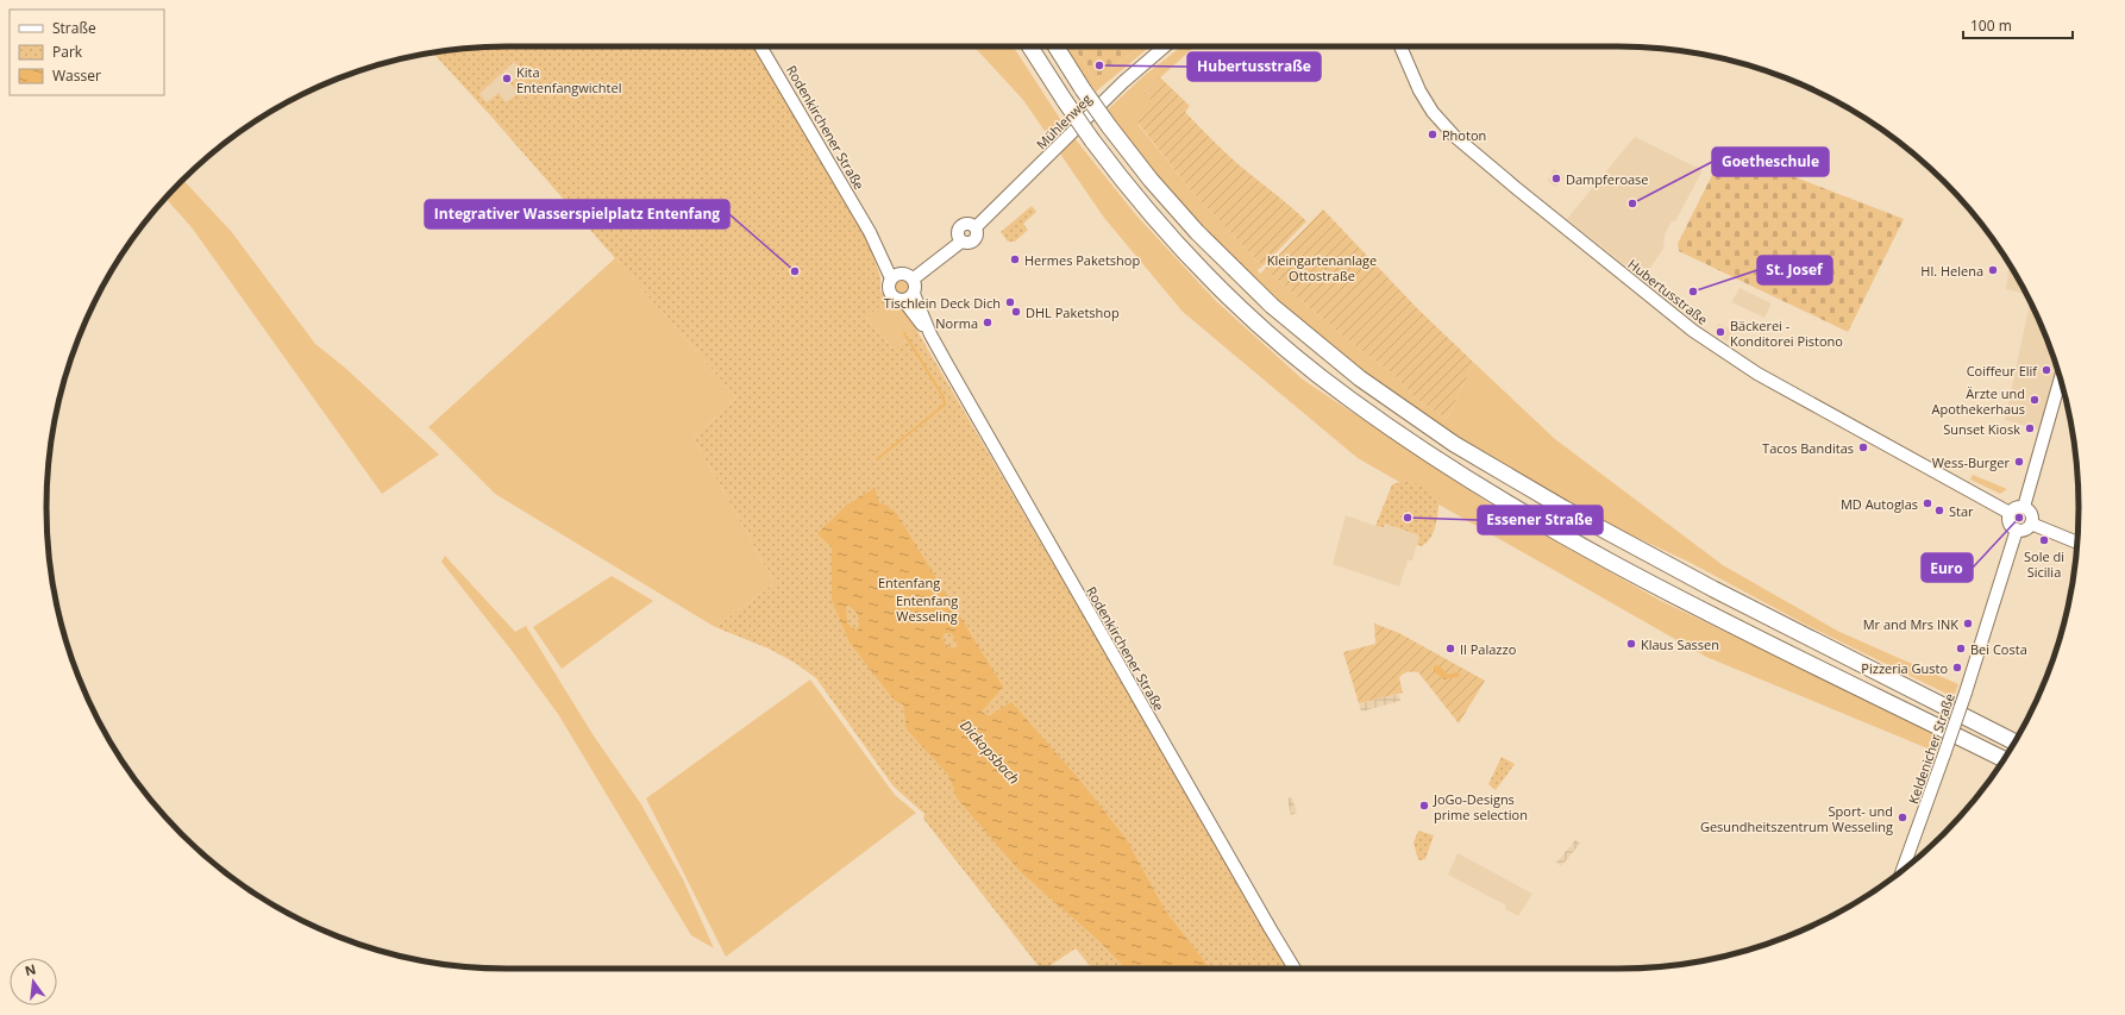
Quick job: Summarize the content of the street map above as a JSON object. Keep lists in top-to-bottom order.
{
  "streets": {
    "street": [
      "Mühlenweg",
      "Rodenkirchener Straße",
      "Hubertusstraße",
      "Keldenicher Straße"
    ]
  },
  "crossings": [
    ["Mühlenweg", "Rodenkirchener Straße"],
    ["Hubertusstraße", "Keldenicher Straße"]
  ],
  "water": ["Dickopsbach"],
  "parks": ["Kleingartenanlage Ottostraße", "Entenfang", "Entenfang Wesseling"],
  "places": [
    "Hubertusstraße",
    "Kita Entenfangwichtel",
    "Photon",
    "Dampferoase",
    "Goetheschule",
    "Hermes Paketshop",
    "Hl. Helena",
    "Integrativer Wasserspielplatz Entenfang",
    "St. Josef",
    "Tischlein Deck Dich",
    "DHL Paketshop",
    "Norma",
    "Bäckerei - Konditorei Pistono",
    "Coiffeur Elif",
    "Ärzte und Apothekerhaus",
    "Sunset Kiosk",
    "Tacos Banditas",
    "Wess-Burger",
    "MD Autoglas",
    "Star",
    "Essener Straße",
    "Euro",
    "Sole di Sicilia",
    "Mr and Mrs INK",
    "Klaus Sassen",
    "Il Palazzo",
    "Bei Costa",
    "Pizzeria Gusto",
    "JoGo-Designs prime selection",
    "Sport- und Gesundheitszentrum Wesseling"
  ],
  "legend": ["Straße", "Park", "Wasser"],
  "scale_bar": "100 m",
  "north": "top"
}
